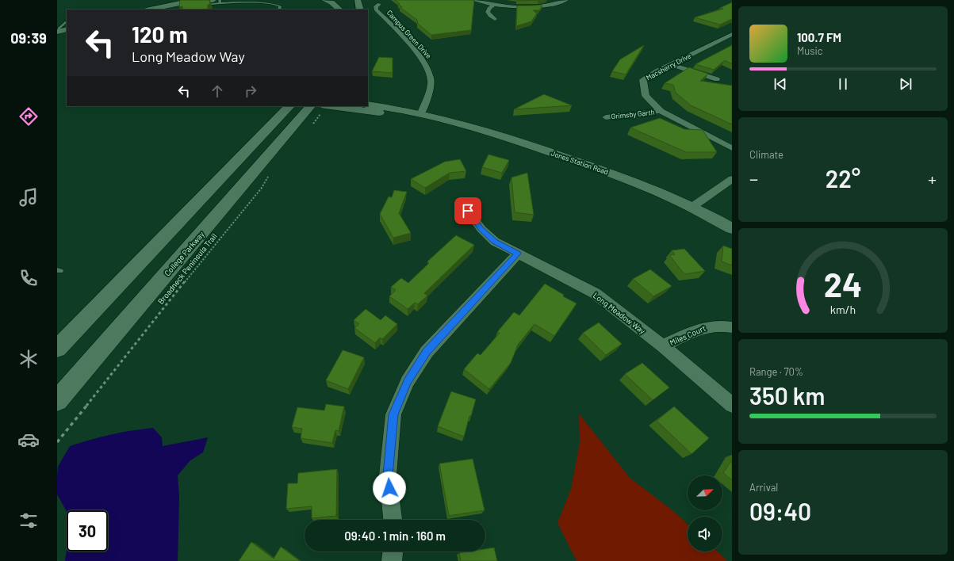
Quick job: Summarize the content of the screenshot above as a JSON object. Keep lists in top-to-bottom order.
{
  "streets": {
    "main road": ["Jones Station Road", "College Parkway"],
    "street": [
      "Campus Green Drive",
      "Macsherry Drive",
      "Grimsby Garth",
      "Long Meadow Way",
      "Miles Court"
    ],
    "path": ["Broadneck Peninsula Trail"]
  },
  "crossings": [
    ["Campus Green Drive", "Jones Station Road"],
    ["Macsherry Drive", "Grimsby Garth"],
    ["Long Meadow Way", "Miles Court"]
  ],
  "north": "top right",
  "page": {
    "tabs": "09:39",
    "turn": ["120 m", "Long Meadow Way"],
    "song": ["100.7 FM", "Music"],
    "tile": [
      "Climate",
      ["Range · 70%", "350 km"],
      ["Arrival", "09:40"]
    ],
    "heat": ["−", "22°", "+"],
    "limit": "30",
    "trip": "09:40 · 1 min · 160 m",
    "gauge": ["24", "km/h"]
  }
}
